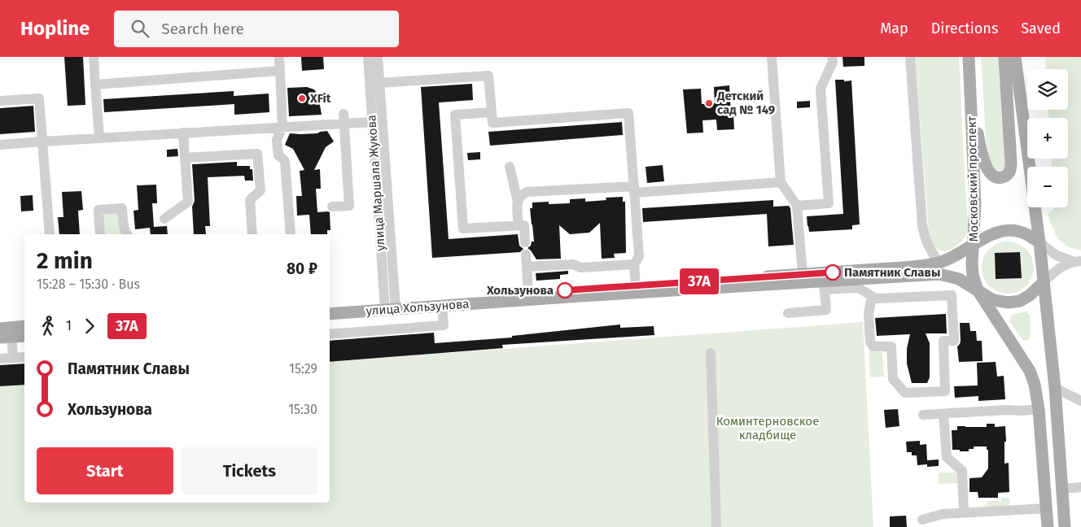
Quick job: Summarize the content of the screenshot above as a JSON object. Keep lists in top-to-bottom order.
{
  "streets": {
    "main road": ["Московский проспект", "улица Хользунова"],
    "street": ["улица Маршала Жукова"]
  },
  "crossings": [
    ["Московский проспект", "улица Хользунова"],
    ["улица Маршала Жукова", "улица Хользунова"]
  ],
  "parks": ["Коминтерновское кладбище"],
  "places": [
    "XFit",
    "Детский сад № 149",
    "Памятник Славы",
    "Хользунова"
  ],
  "lines": ["bus line 37А"],
  "page": {
    "header": "Hopline",
    "search": "Search here",
    "nav": ["Map", "Directions", "Saved"],
    "on_map": "37А",
    "map_buttons": ["+", "−"],
    "heading": ["2 min", "15:28 – 15:30 · Bus", "80 ₽"],
    "legs": ["1", "37А"],
    "list": [
      {
        "name": "Памятник Славы",
        "value": "15:29"
      },
      {
        "name": "Хользунова",
        "value": "15:30"
      }
    ],
    "buttons": ["Start", "Tickets"]
  }
}
